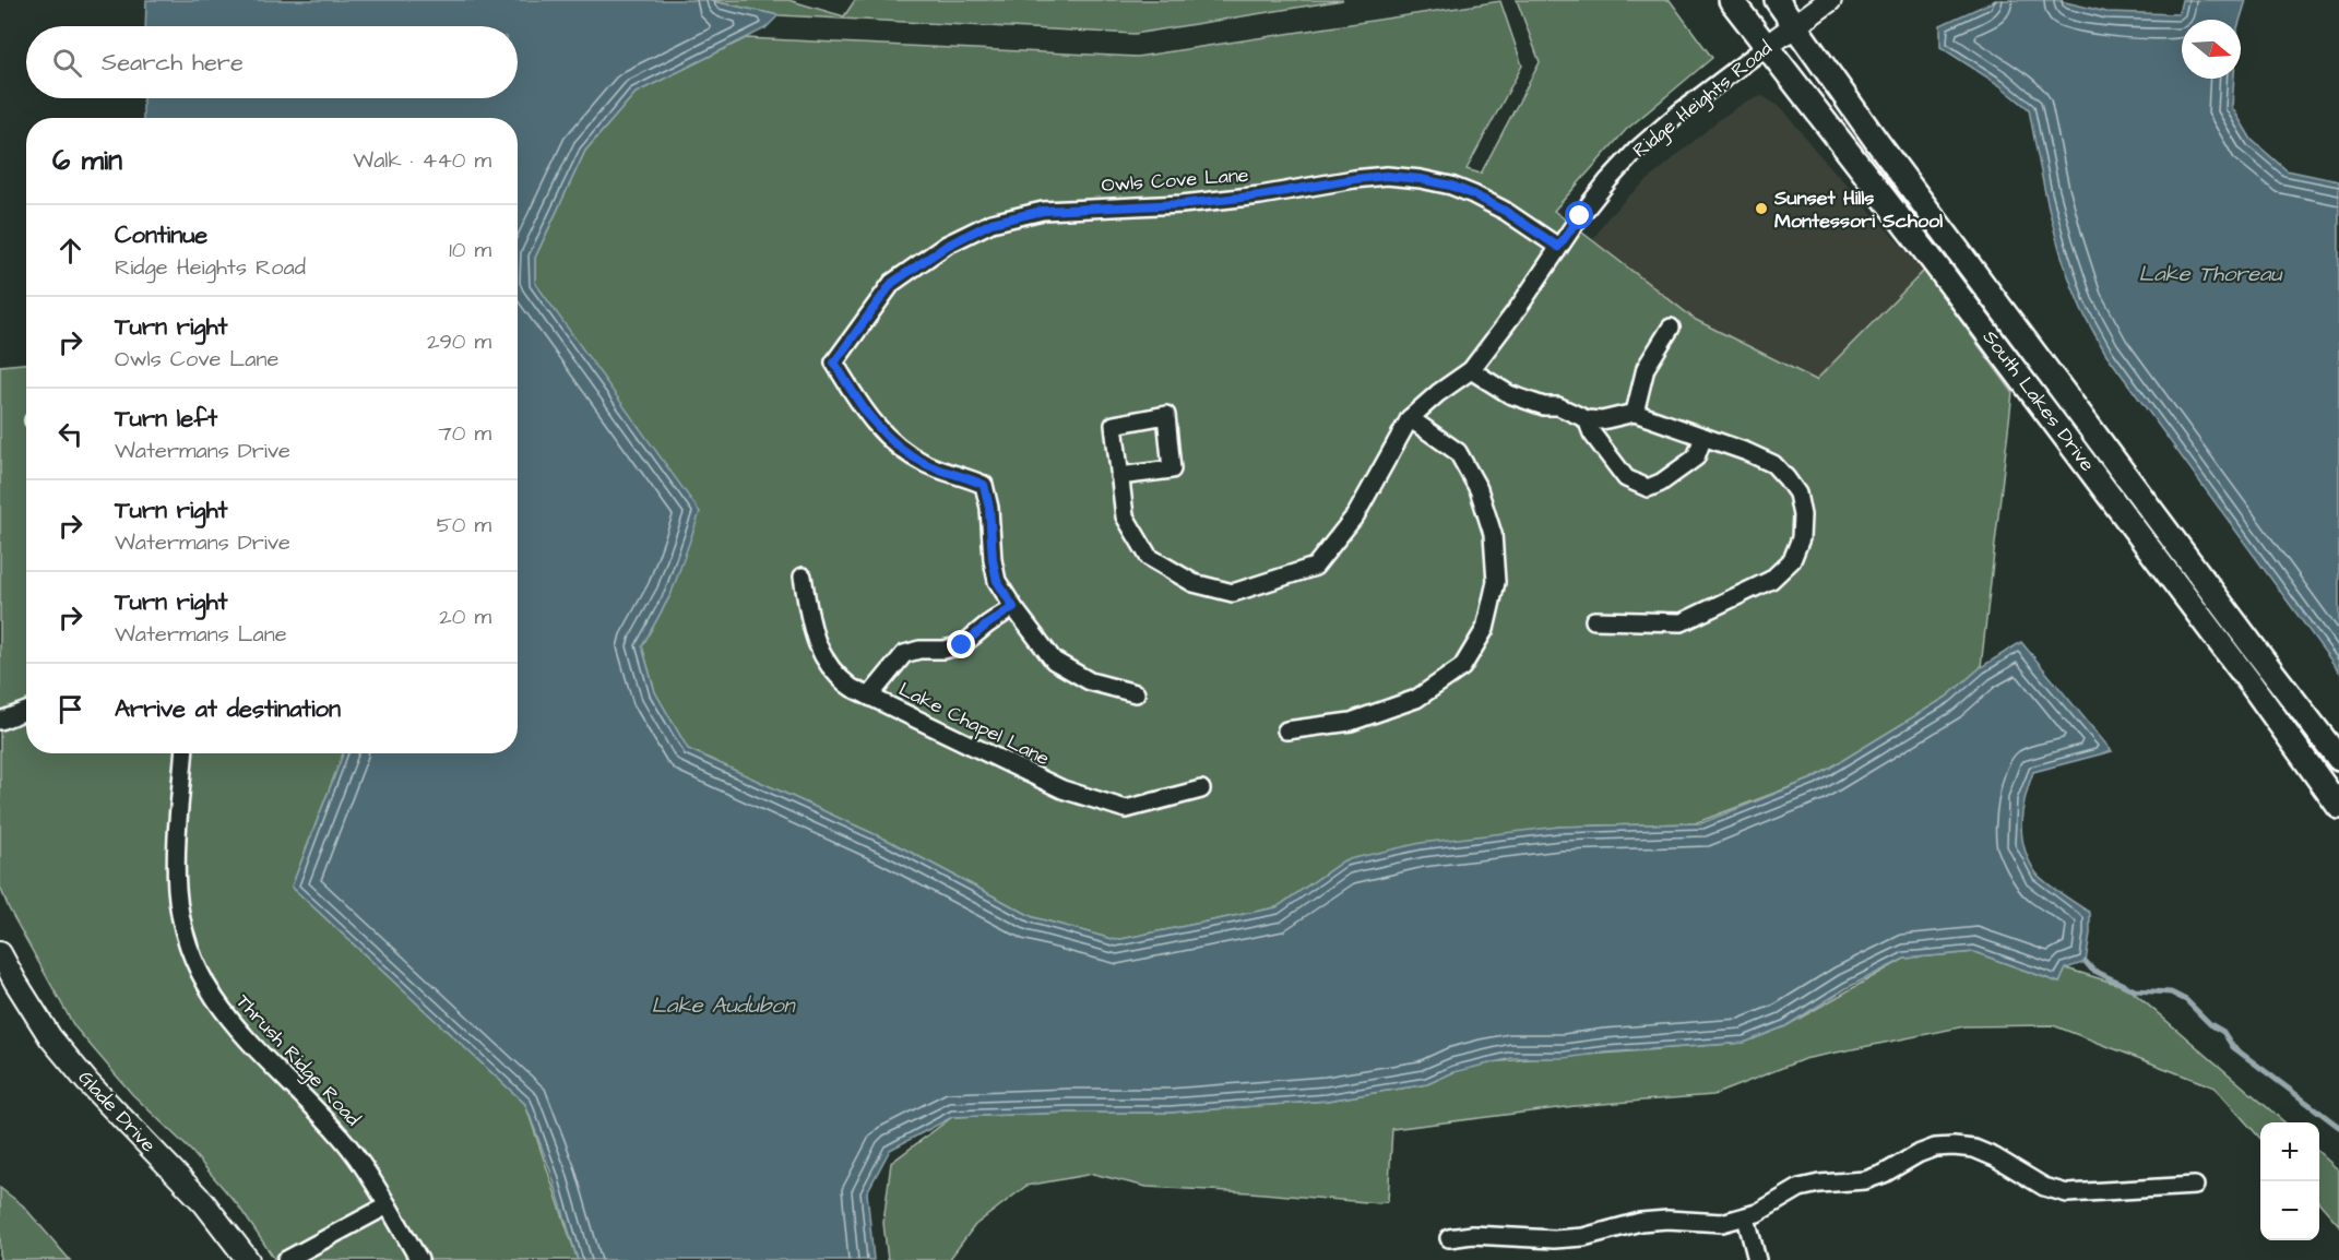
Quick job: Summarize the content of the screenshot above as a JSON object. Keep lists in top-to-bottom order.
{
  "streets": {
    "main road": ["South Lakes Drive"],
    "street": [
      "Ridge Heights Road",
      "Owls Cove Lane",
      "Lake Chapel Lane",
      "Thrush Ridge Road",
      "Glade Drive"
    ]
  },
  "crossings": [
    ["Ridge Heights Road", "Owls Cove Lane"],
    ["Ridge Heights Road", "South Lakes Drive"]
  ],
  "water": ["Lake Thoreau", "Lake Audubon"],
  "places": ["Sunset Hills Montessori School"],
  "north": "right",
  "page": {
    "search": "Search here",
    "heading": ["6 min", "Walk · 440 m"],
    "list": [
      ["Continue", "Ridge Heights Road", "10 m"],
      ["Turn right", "Owls Cove Lane", "290 m"],
      ["Turn left", "Watermans Drive", "70 m"],
      ["Turn right", "Watermans Drive", "50 m"],
      ["Turn right", "Watermans Lane", "20 m"],
      "Arrive at destination"
    ],
    "map_buttons": ["+", "−"]
  }
}
